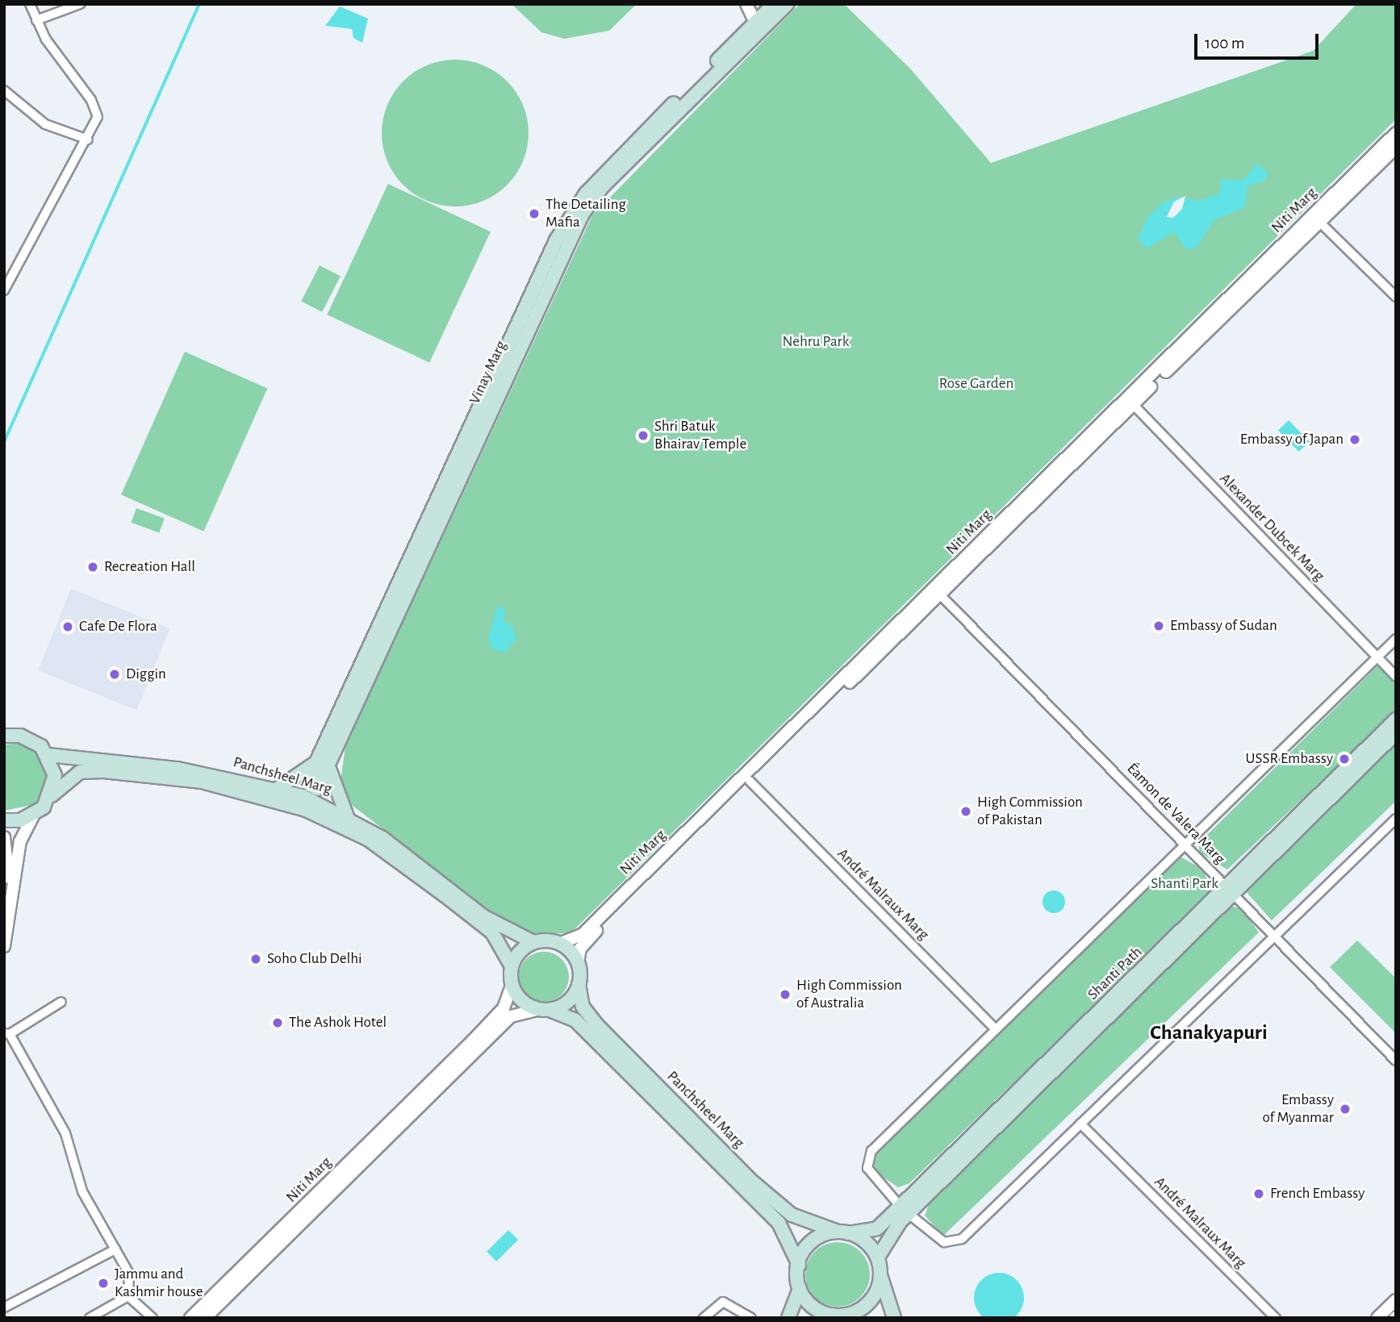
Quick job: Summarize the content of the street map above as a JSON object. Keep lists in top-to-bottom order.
{
  "streets": {
    "main road": ["Vinay Marg", "Panchsheel Marg", "Shanti Path"],
    "street": [
      "Niti Marg",
      "Alexander Dubcek Marg",
      "Éamon de Valera Marg",
      "André Malraux Marg"
    ]
  },
  "crossings": [
    ["Niti Marg", "Alexander Dubcek Marg"],
    ["Niti Marg", "Panchsheel Marg"],
    ["Niti Marg", "Éamon de Valera Marg"],
    ["Niti Marg", "André Malraux Marg"],
    ["Panchsheel Marg", "Shanti Path"],
    ["Éamon de Valera Marg", "Shanti Path"]
  ],
  "districts": ["Chanakyapuri"],
  "parks": ["Nehru Park", "Rose Garden", "Shanti Park"],
  "places": [
    "The Detailing Mafia",
    "Shri Batuk Bhairav Temple",
    "Embassy of Japan",
    "Recreation Hall",
    "Embassy of Sudan",
    "Cafe De Flora",
    "Diggin",
    "USSR Embassy",
    "High Commission of Pakistan",
    "Soho Club Delhi",
    "High Commission of Australia",
    "The Ashok Hotel",
    "Embassy of Myanmar",
    "French Embassy",
    "Jammu and Kashmir house"
  ],
  "scale_bar": "100 m"
}
